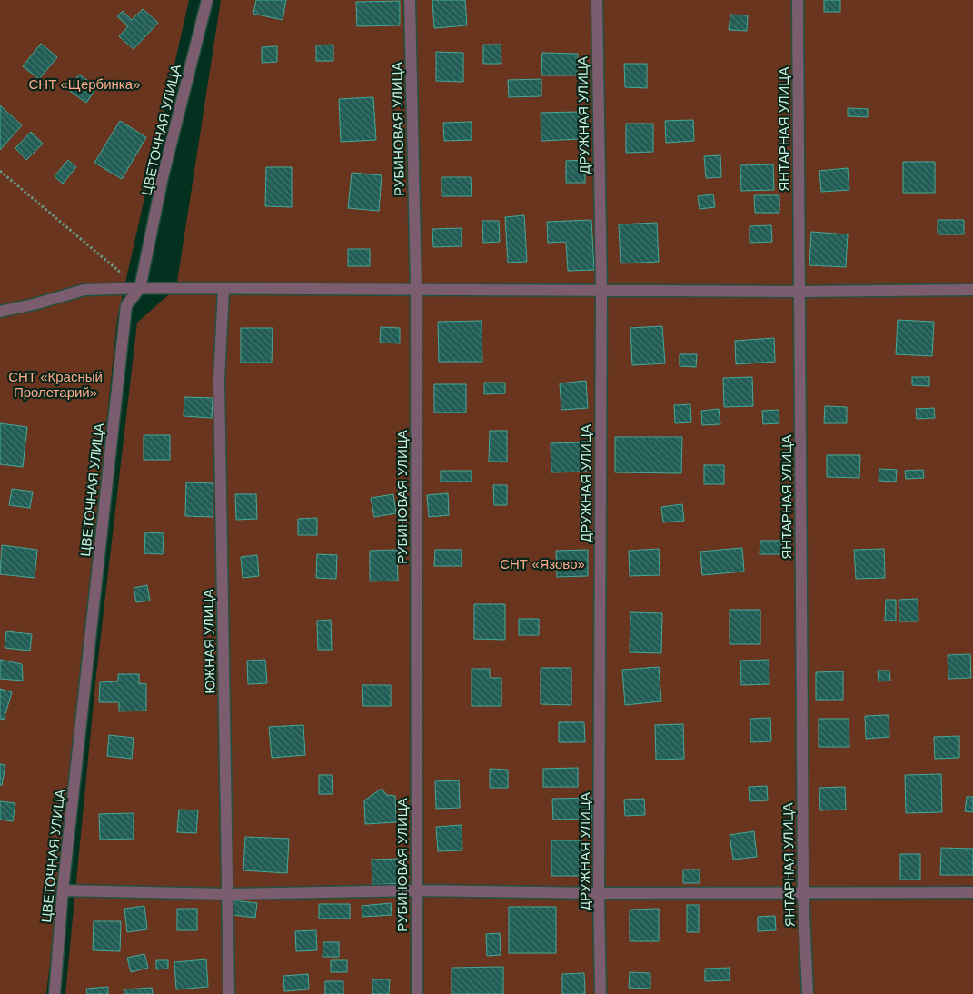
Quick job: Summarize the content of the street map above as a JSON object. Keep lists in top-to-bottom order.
{
  "streets": {
    "street": [
      "ДРУЖНАЯ УЛИЦА",
      "РУБИНОВАЯ УЛИЦА",
      "ЯНТАРНАЯ УЛИЦА",
      "ЦВЕТОЧНАЯ УЛИЦА",
      "ЮЖНАЯ УЛИЦА"
    ]
  },
  "parks": ["СНТ «Щербинка»", "СНТ «Красный Пролетарий»", "СНТ «Язово»"]
}
